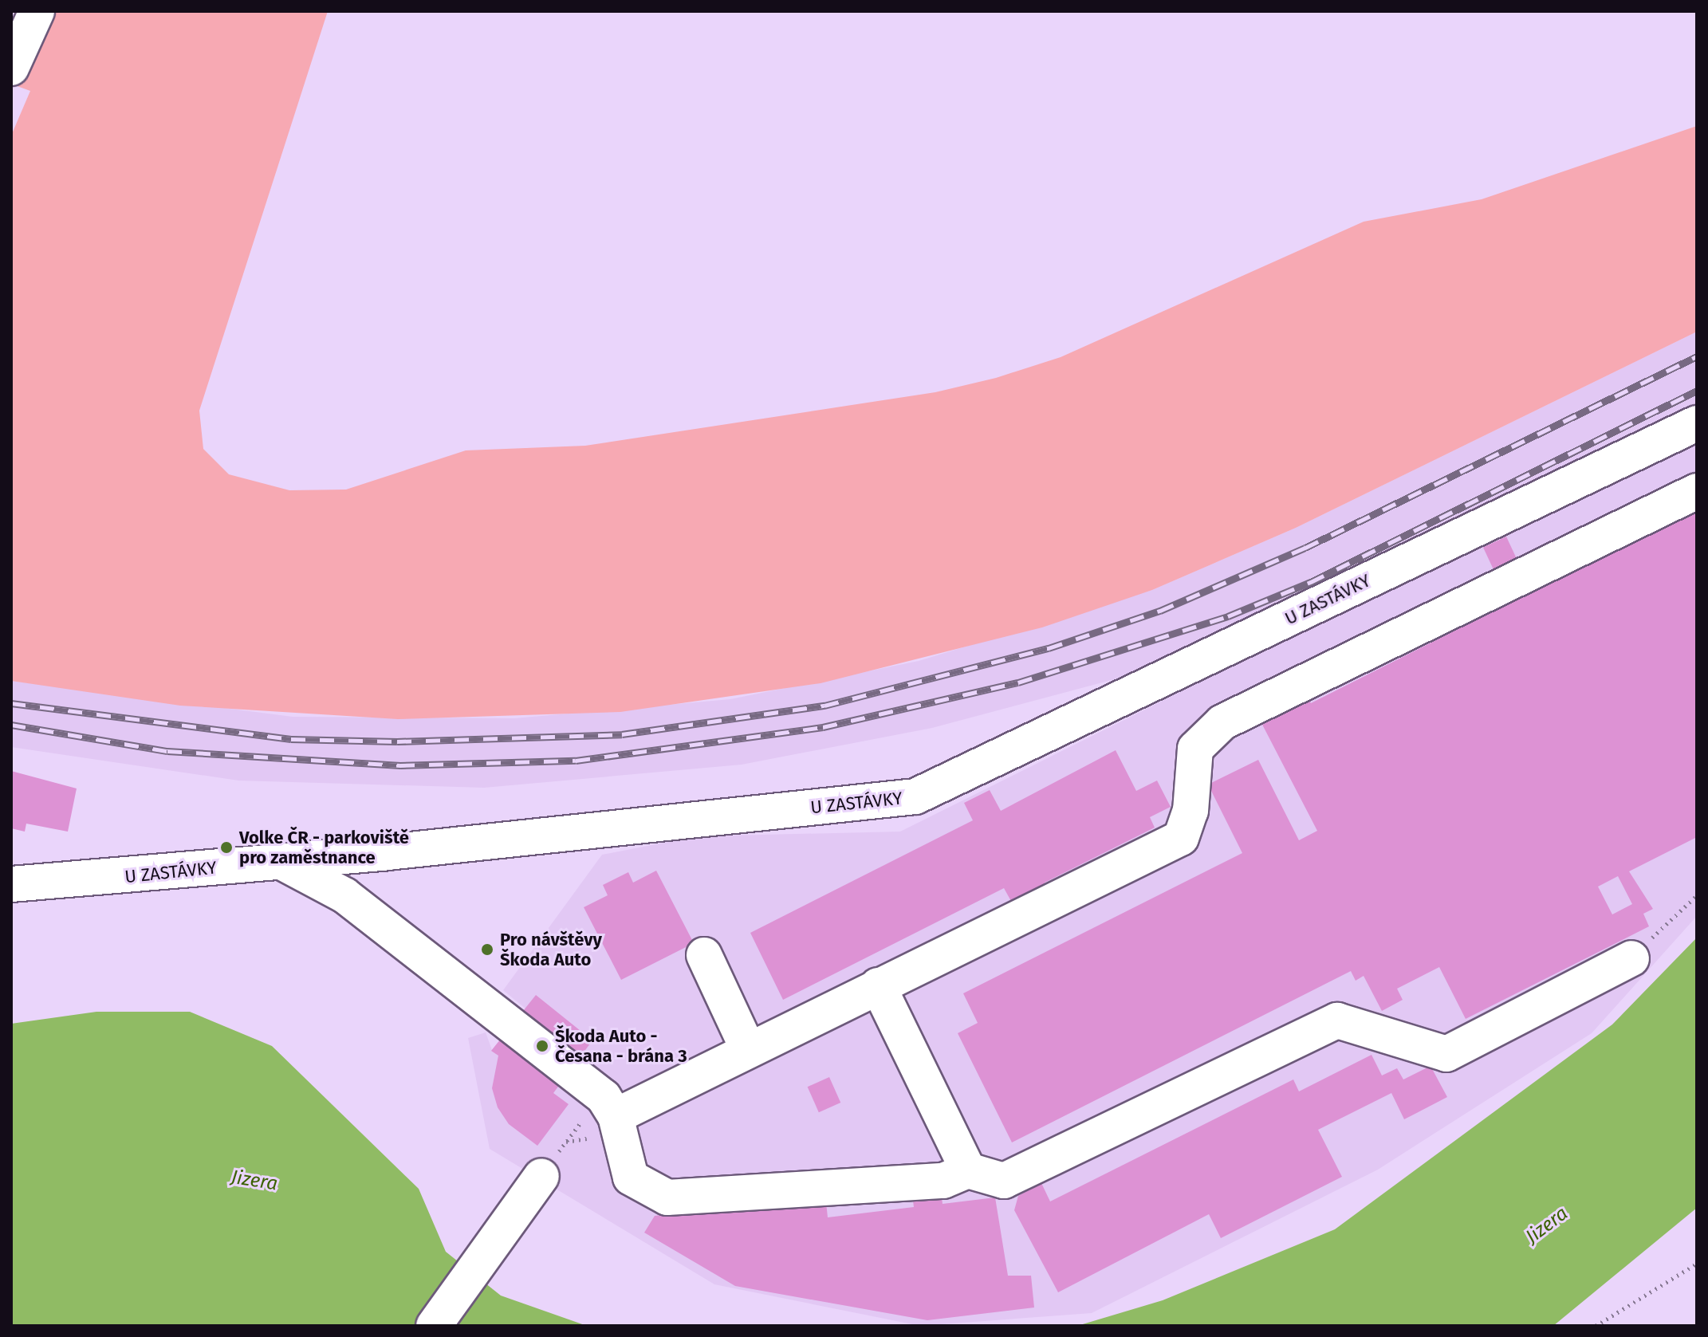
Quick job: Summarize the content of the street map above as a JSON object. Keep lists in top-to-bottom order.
{
  "streets": {
    "street": ["U ZASTÁVKY"]
  },
  "water": ["Jizera"],
  "places": ["Volke ČR - parkoviště pro zaměstnance", "Pro návštěvy Škoda Auto", "Škoda Auto - Česana - brána 3"]
}
